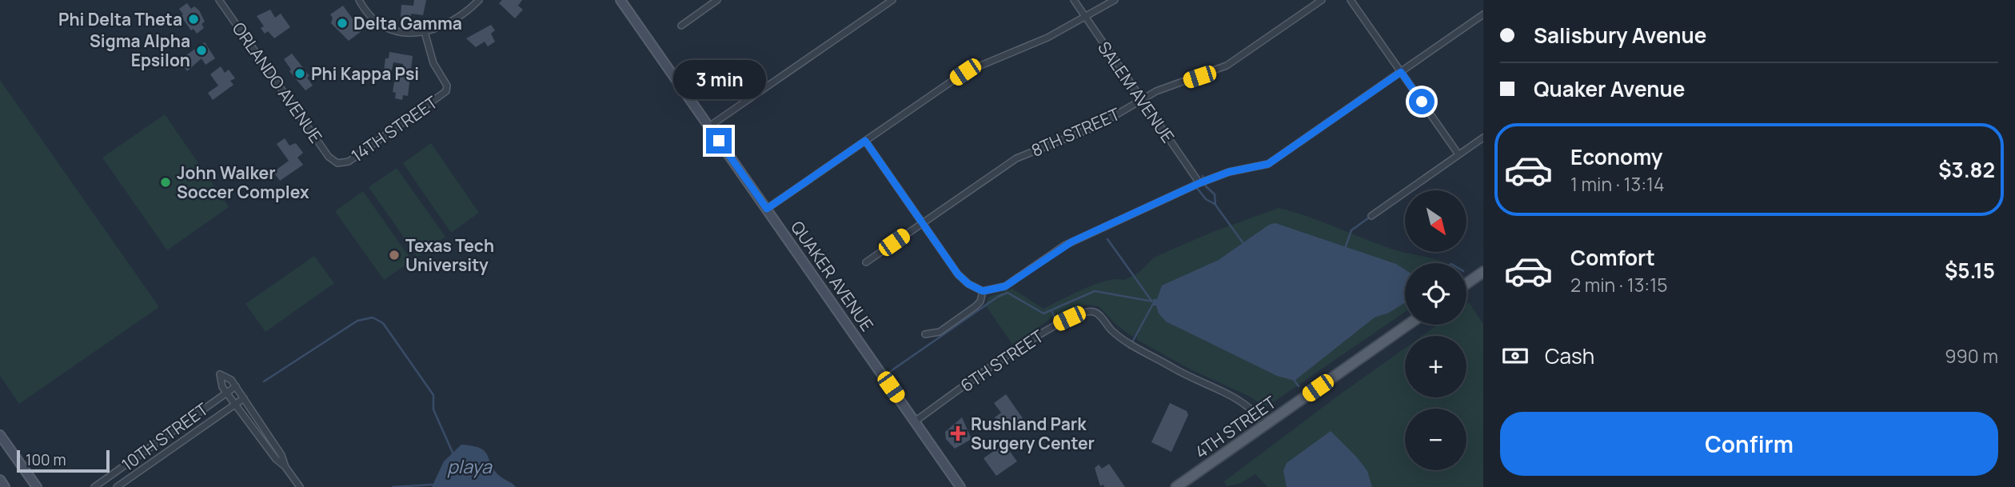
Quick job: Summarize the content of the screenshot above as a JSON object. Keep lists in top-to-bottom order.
{
  "streets": {
    "main road": ["QUAKER AVENUE", "4TH STREET"],
    "street": [
      "ORLANDO AVENUE",
      "SALEM AVENUE",
      "14TH STREET",
      "8TH STREET",
      "6TH STREET",
      "10TH STREET"
    ]
  },
  "crossings": [
    ["ORLANDO AVENUE", "14TH STREET"],
    ["SALEM AVENUE", "8TH STREET"],
    ["QUAKER AVENUE", "6TH STREET"],
    ["6TH STREET", "4TH STREET"]
  ],
  "water": ["playa"],
  "places": {
    "other": [
      "Phi Delta Theta",
      "Delta Gamma",
      "Sigma Alpha Epsilon",
      "Phi Kappa Psi",
      "John Walker Soccer Complex",
      "Texas Tech University"
    ],
    "health": ["Rushland Park Surgery Center"]
  },
  "scale_bar": "100 m",
  "north": "bottom right",
  "page": {
    "banner": ["Salisbury Avenue", "Quaker Avenue"],
    "bubble": "3 min",
    "list": [
      {
        "name": "Economy",
        "note": "1 min · 13:14",
        "value": "$3.82"
      },
      {
        "name": "Comfort",
        "note": "2 min · 13:15",
        "value": "$5.15"
      }
    ],
    "map_buttons": ["+", "−"],
    "pay": ["Cash", "990 m"],
    "buttons": "Confirm",
    "scale": "100 m"
  }
}
